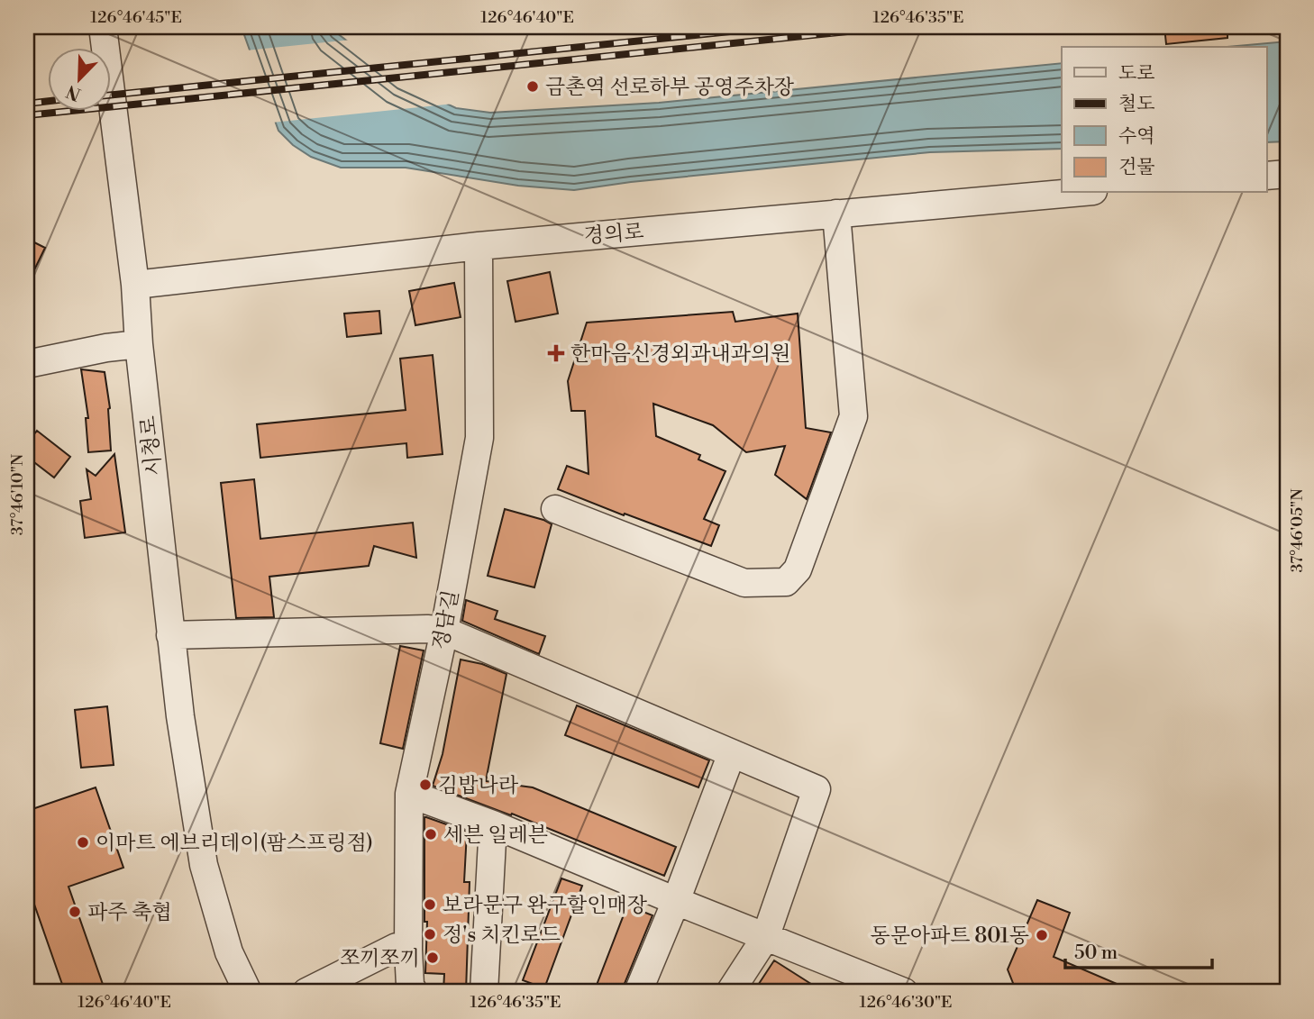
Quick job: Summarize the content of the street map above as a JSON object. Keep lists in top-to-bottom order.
{
  "streets": {
    "street": ["경의로", "시청로", "정담길"]
  },
  "crossings": [
    ["경의로", "시청로"],
    ["경의로", "정담길"]
  ],
  "places": {
    "other": [
      "금촌역 선로하부 공영주차장",
      "김밥나라",
      "세븐 일레븐",
      "이마트 에브리데이(팜스프링점)",
      "보라문구 완구할인매장",
      "파주 축협",
      "정's 치킨로드",
      "동문아파트 801동",
      "쪼끼쪼끼"
    ],
    "health": ["한마음신경외과내과의원"]
  },
  "legend": [
    "도로",
    "철도",
    "수역",
    "건물"
  ],
  "scale_bar": "50 m",
  "north": "bottom left",
  "coordinates": [
    "126°46'45\"E",
    "126°46'40\"E",
    "126°46'35\"E",
    "37°46'10\"N",
    "37°46'05\"N",
    "126°46'30\"E"
  ]
}
